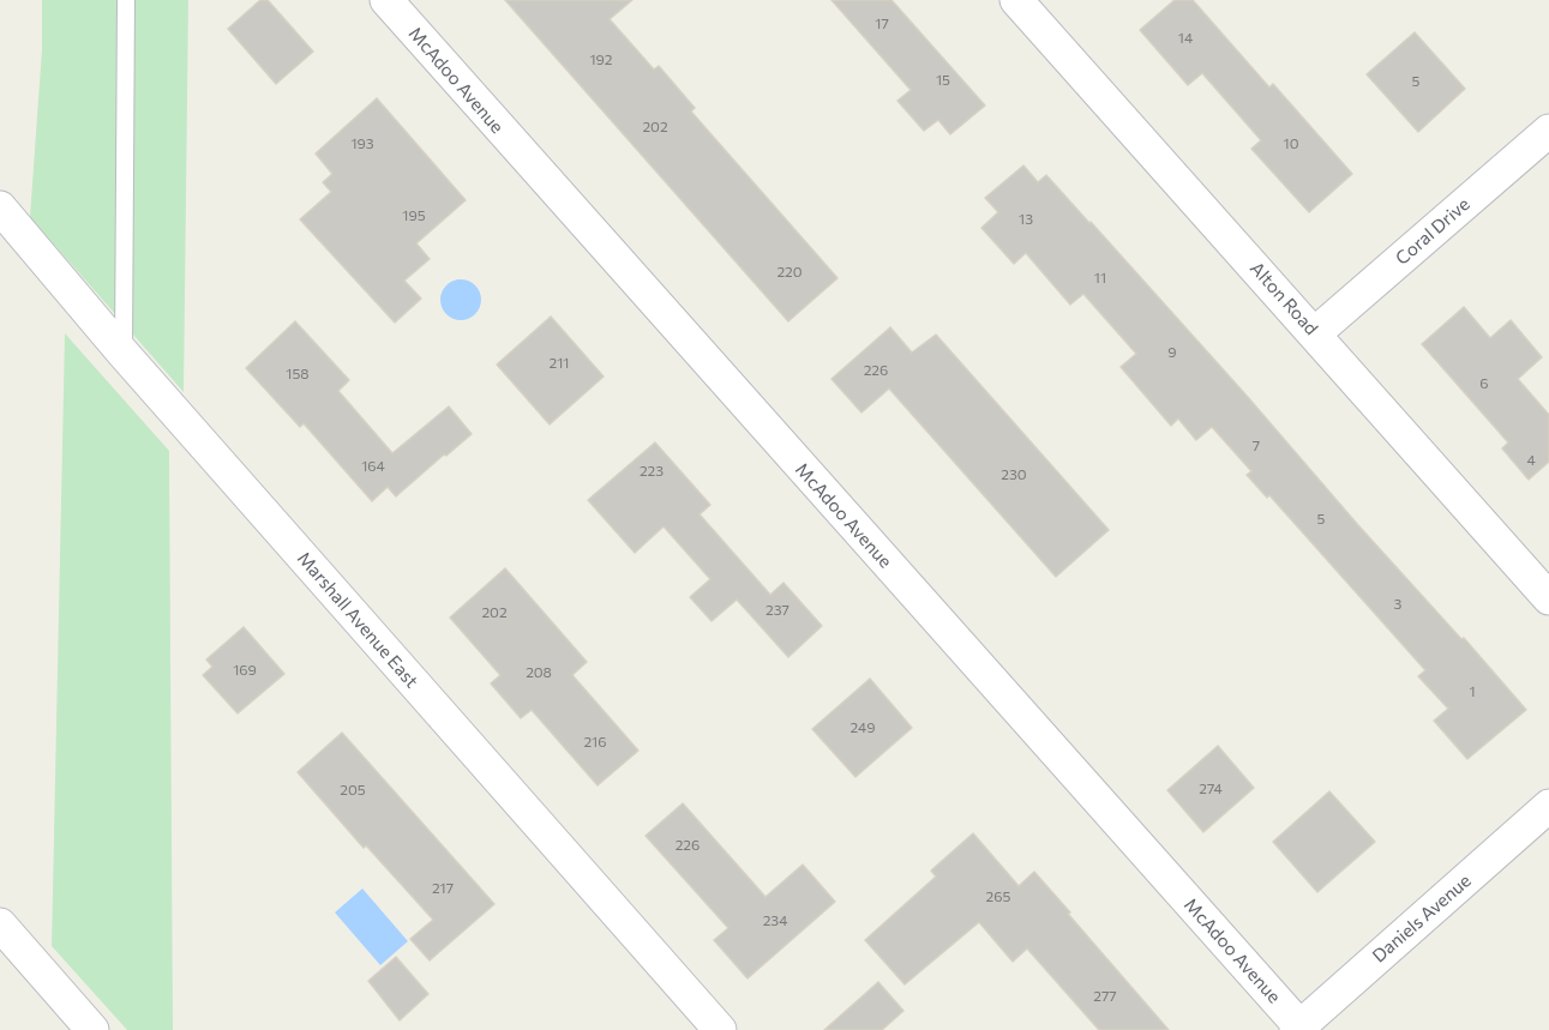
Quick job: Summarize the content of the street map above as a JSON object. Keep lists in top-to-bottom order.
{
  "streets": {
    "street": [
      "McAdoo Avenue",
      "Coral Drive",
      "Alton Road",
      "Marshall Avenue East",
      "Daniels Avenue"
    ]
  },
  "crossings": [
    ["McAdoo Avenue", "Daniels Avenue"],
    ["Coral Drive", "Alton Road"]
  ],
  "house_numbers": [
    "17",
    "14",
    "192",
    "15",
    "5",
    "202",
    "193",
    "10",
    "195",
    "13",
    "220",
    "11",
    "9",
    "211",
    "226",
    "158",
    "6",
    "7",
    "4",
    "164",
    "223",
    "230",
    "5",
    "3",
    "237",
    "202",
    "169",
    "208",
    "1",
    "249",
    "216",
    "274",
    "205",
    "226",
    "217",
    "265",
    "234",
    "277"
  ]
}
